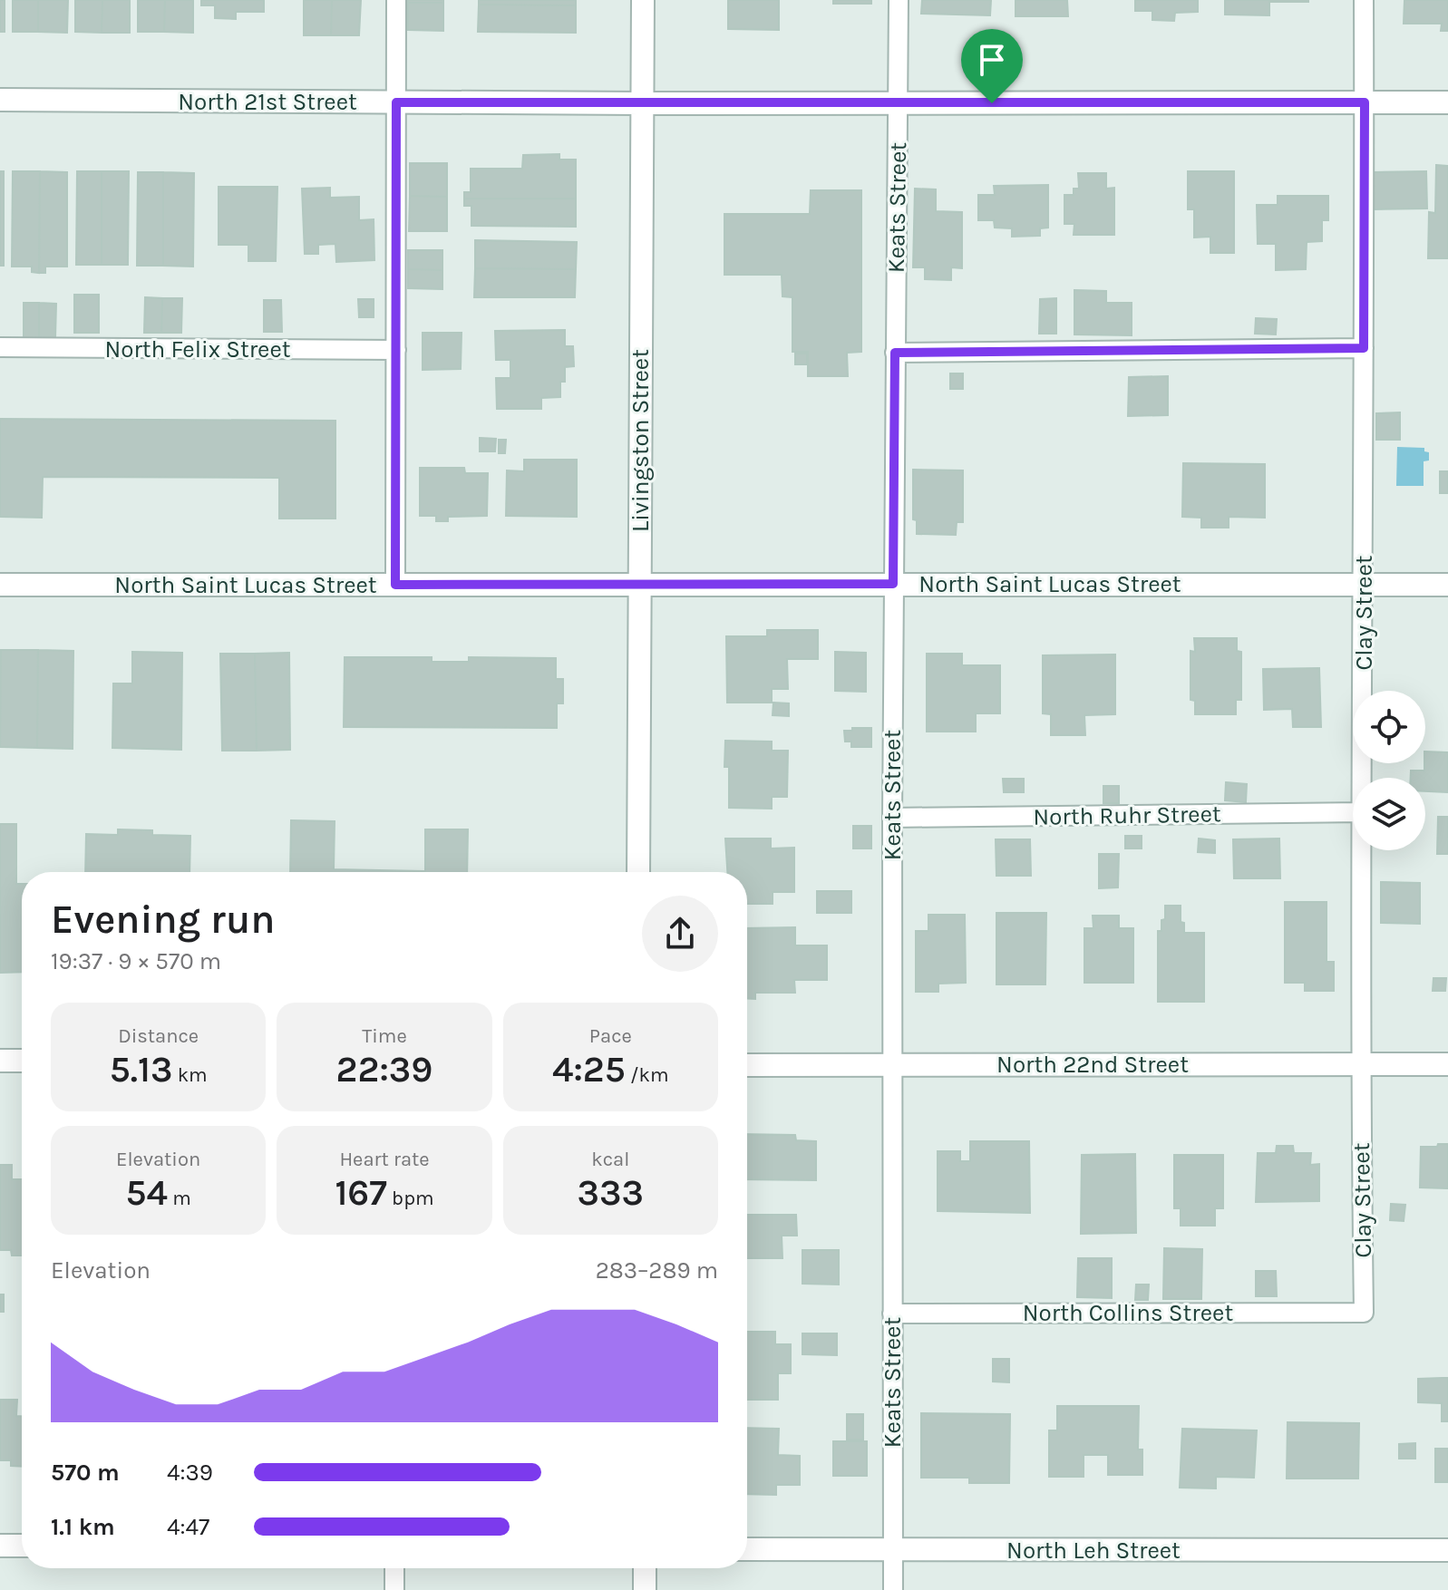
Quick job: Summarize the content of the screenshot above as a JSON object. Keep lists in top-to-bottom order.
{
  "streets": {
    "street": [
      "North 21st Street",
      "Livingston Street",
      "North Saint Lucas Street",
      "North 22nd Street",
      "North Leh Street"
    ],
    "lane": [
      "Keats Street",
      "North Felix Street",
      "Clay Street",
      "North Ruhr Street",
      "North Collins Street"
    ]
  },
  "crossings": [
    ["North 21st Street", "Keats Street"],
    ["North 21st Street", "Livingston Street"],
    ["North 21st Street", "Clay Street"],
    ["Keats Street", "North Saint Lucas Street"],
    ["Keats Street", "North Ruhr Street"],
    ["Keats Street", "North 22nd Street"],
    ["Keats Street", "North Collins Street"],
    ["Keats Street", "North Leh Street"],
    ["Livingston Street", "North Saint Lucas Street"],
    ["North Saint Lucas Street", "Clay Street"],
    ["Clay Street", "North 22nd Street"],
    ["Clay Street", "North Collins Street"]
  ],
  "page": {
    "heading": ["Evening run", "19:37 · 9 × 570 m"],
    "stats": [
      ["Distance", "5.13 km"],
      ["Time", "22:39"],
      ["Pace", "4:25 /km"],
      ["Elevation", "54 m"],
      ["Heart rate", "167 bpm"],
      ["kcal", "333"]
    ],
    "chart": ["Elevation", "283–289 m"],
    "list": [
      {
        "name": "570 m",
        "note": "4:39"
      },
      {
        "name": "1.1 km",
        "note": "4:47"
      }
    ]
  }
}
